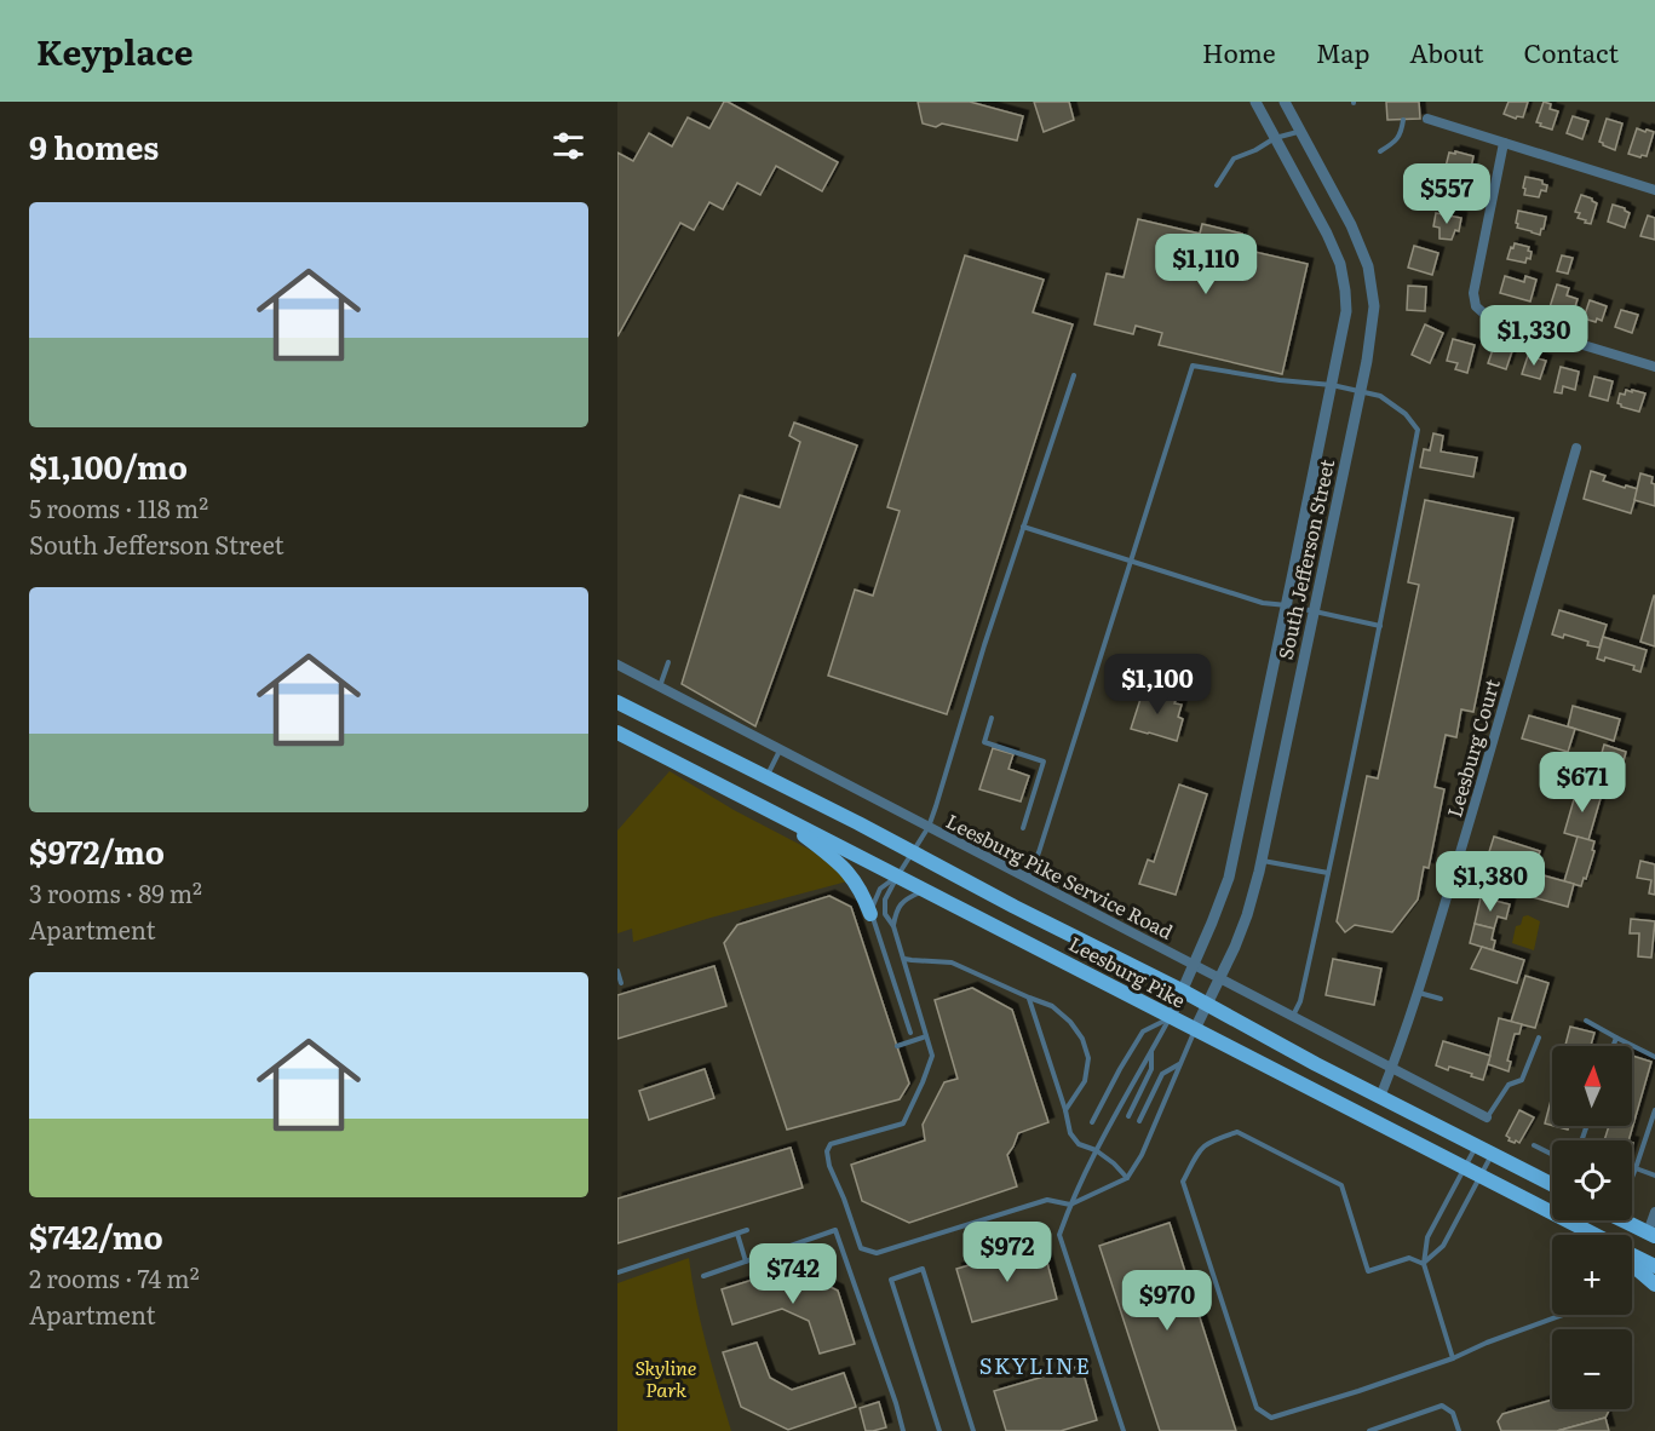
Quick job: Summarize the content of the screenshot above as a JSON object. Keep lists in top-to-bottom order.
{
  "streets": {
    "main road": ["Leesburg Pike"],
    "street": ["South Jefferson Street", "Leesburg Court", "Leesburg Pike Service Road"]
  },
  "crossings": [
    ["South Jefferson Street", "Leesburg Pike Service Road"],
    ["South Jefferson Street", "Leesburg Pike"],
    ["Leesburg Court", "Leesburg Pike Service Road"],
    ["Leesburg Court", "Leesburg Pike"]
  ],
  "districts": ["SKYLINE"],
  "parks": ["Skyline Park"],
  "north": "top",
  "page": {
    "header": "Keyplace",
    "nav": [
      "Home",
      "Map",
      "About",
      "Contact"
    ],
    "heading": "9 homes",
    "price": [
      "$557",
      "$1,110",
      "$1,330",
      "$1,100",
      "$671",
      "$1,380",
      "$972",
      "$742",
      "$970"
    ],
    "list": [
      {
        "name": "$1,100/mo",
        "note": "5 rooms · 118 m² · South Jefferson Street"
      },
      {
        "name": "$972/mo",
        "note": "3 rooms · 89 m² · Apartment"
      },
      {
        "name": "$742/mo",
        "note": "2 rooms · 74 m² · Apartment"
      }
    ],
    "map_buttons": ["+", "−"]
  }
}
